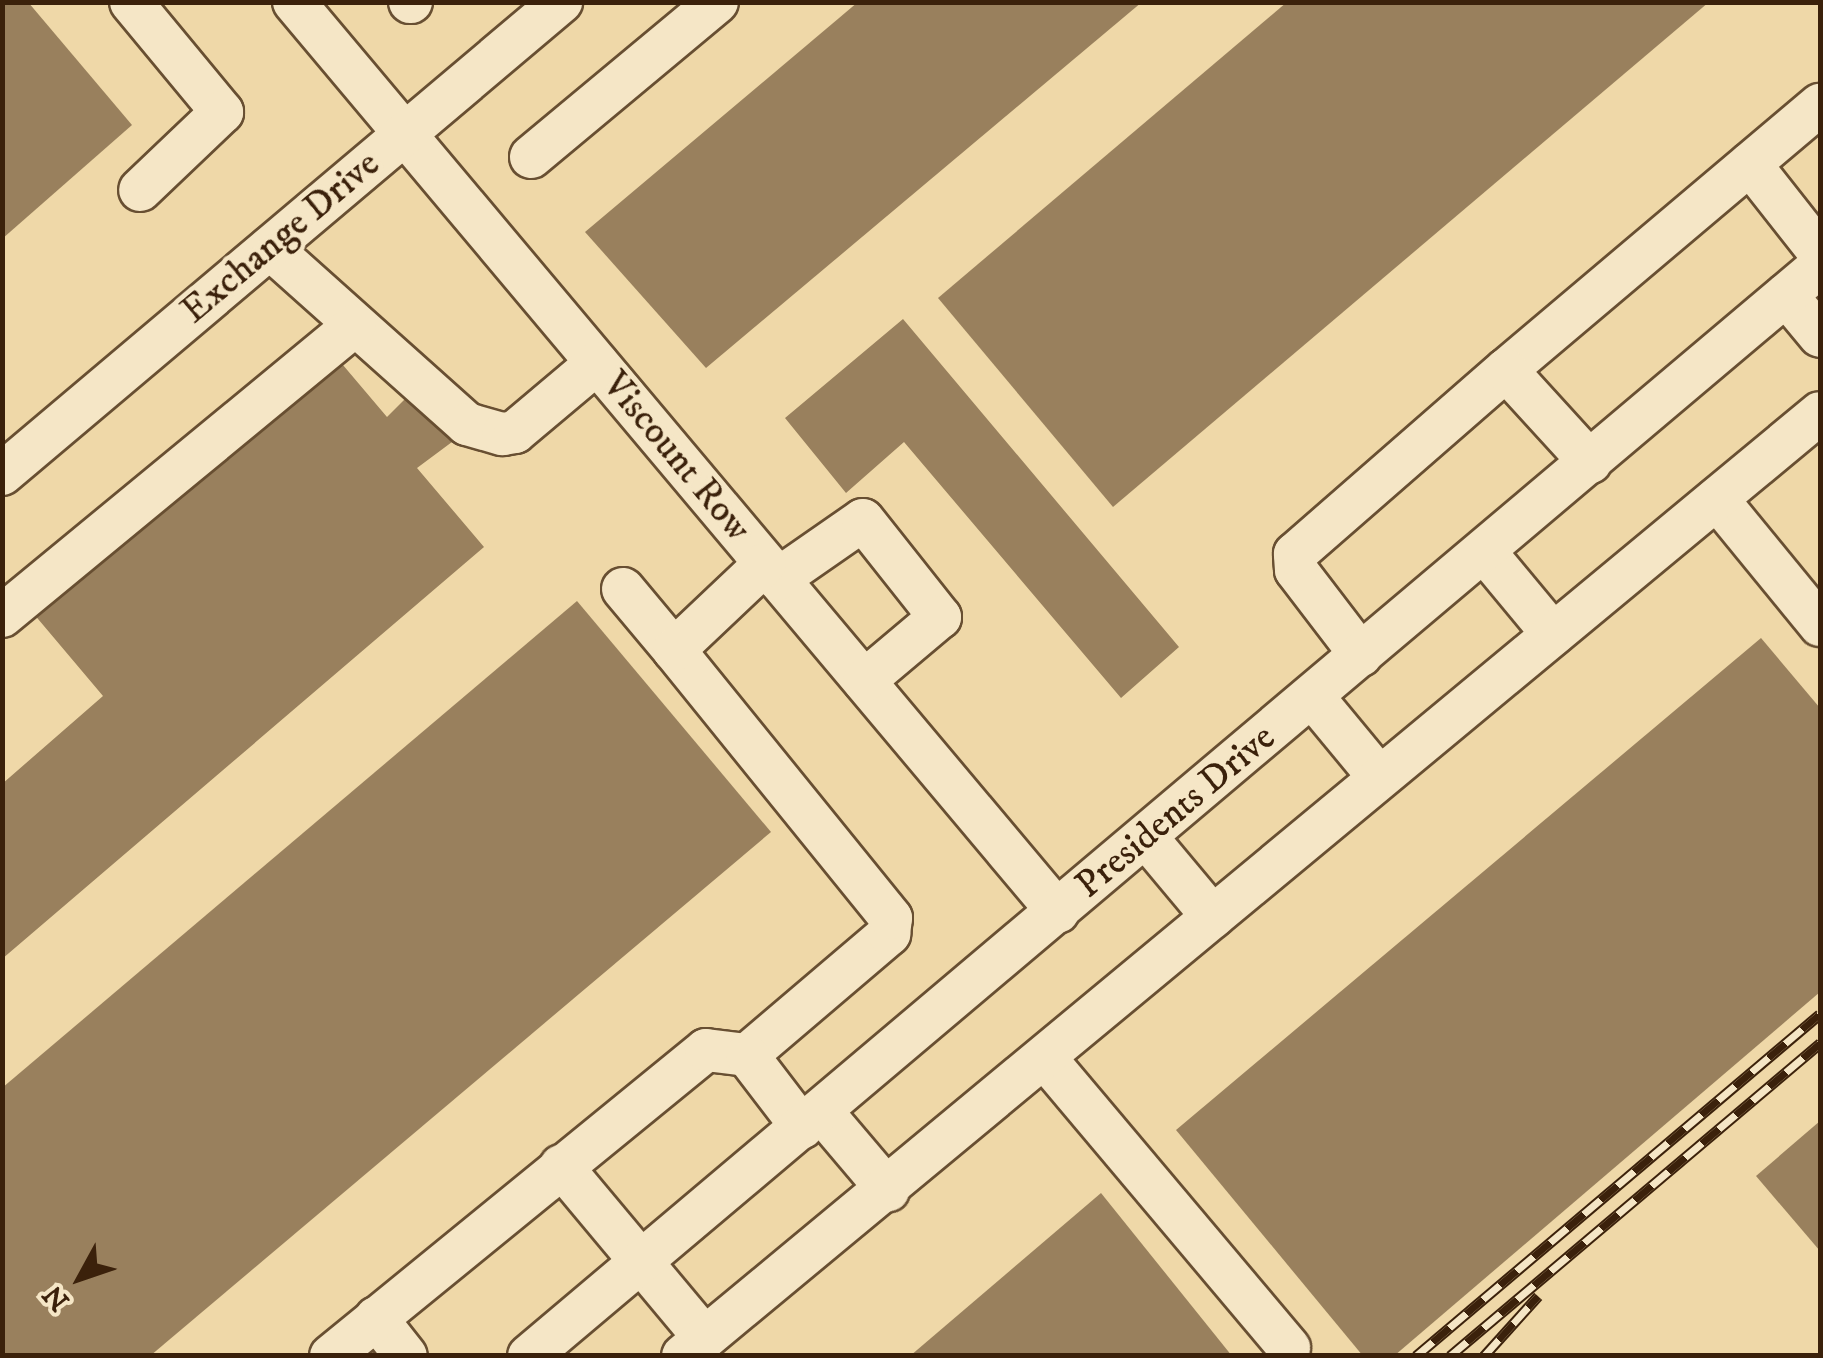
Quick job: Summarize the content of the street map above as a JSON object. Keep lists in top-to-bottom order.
{
  "streets": {
    "street": ["Exchange Drive", "Viscount Row", "Presidents Drive"]
  },
  "crossings": [
    ["Exchange Drive", "Viscount Row"],
    ["Viscount Row", "Presidents Drive"]
  ],
  "north": "bottom left"
}
